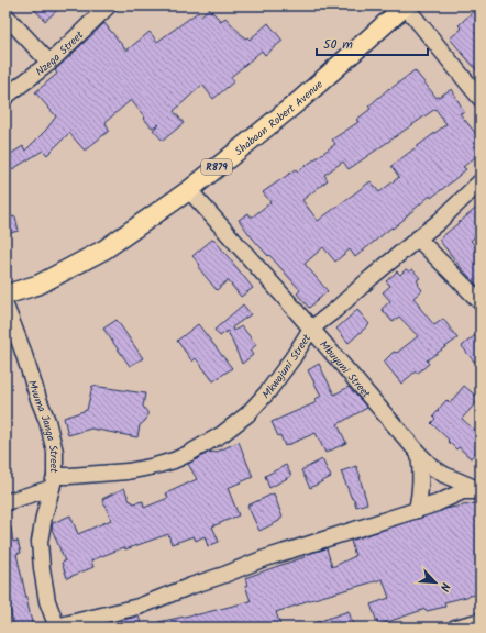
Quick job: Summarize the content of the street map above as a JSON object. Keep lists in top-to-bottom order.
{
  "streets": {
    "main road": ["Shabaan Robert Avenue", "R879"],
    "street": [
      "Nzega Street",
      "Mkwajuni Street",
      "Mbuyuni Street",
      "Mvuma Janga Street"
    ]
  },
  "crossings": [
    ["Shabaan Robert Avenue", "Mbuyuni Street"],
    ["Mkwajuni Street", "Mbuyuni Street"],
    ["Mkwajuni Street", "Mvuma Janga Street"]
  ],
  "scale_bar": "50 m",
  "north": "bottom right"
}
